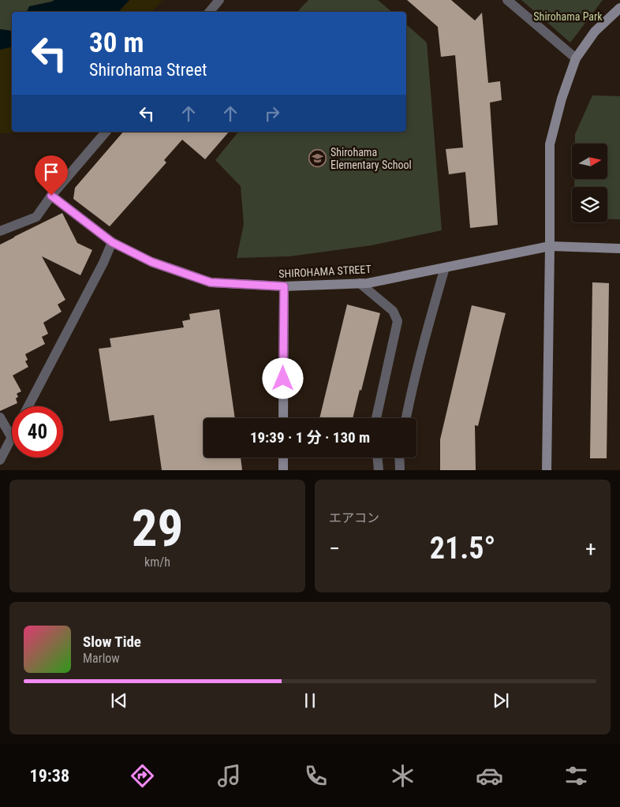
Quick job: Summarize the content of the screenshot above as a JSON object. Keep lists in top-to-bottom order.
{
  "streets": {
    "street": ["SHIROHAMA STREET"]
  },
  "parks": ["Shirohama Park"],
  "places": {
    "school or university": ["Shirohama Elementary School"]
  },
  "north": "right",
  "page": {
    "turn": ["30 m", "Shirohama Street"],
    "limit": "40",
    "trip": "19:39 · 1 分 · 130 m",
    "tile": [
      ["29", "km/h"],
      "エアコン"
    ],
    "heat": ["−", "21.5°", "+"],
    "song": ["Slow Tide", "Marlow"],
    "tabs": "19:38"
  }
}
